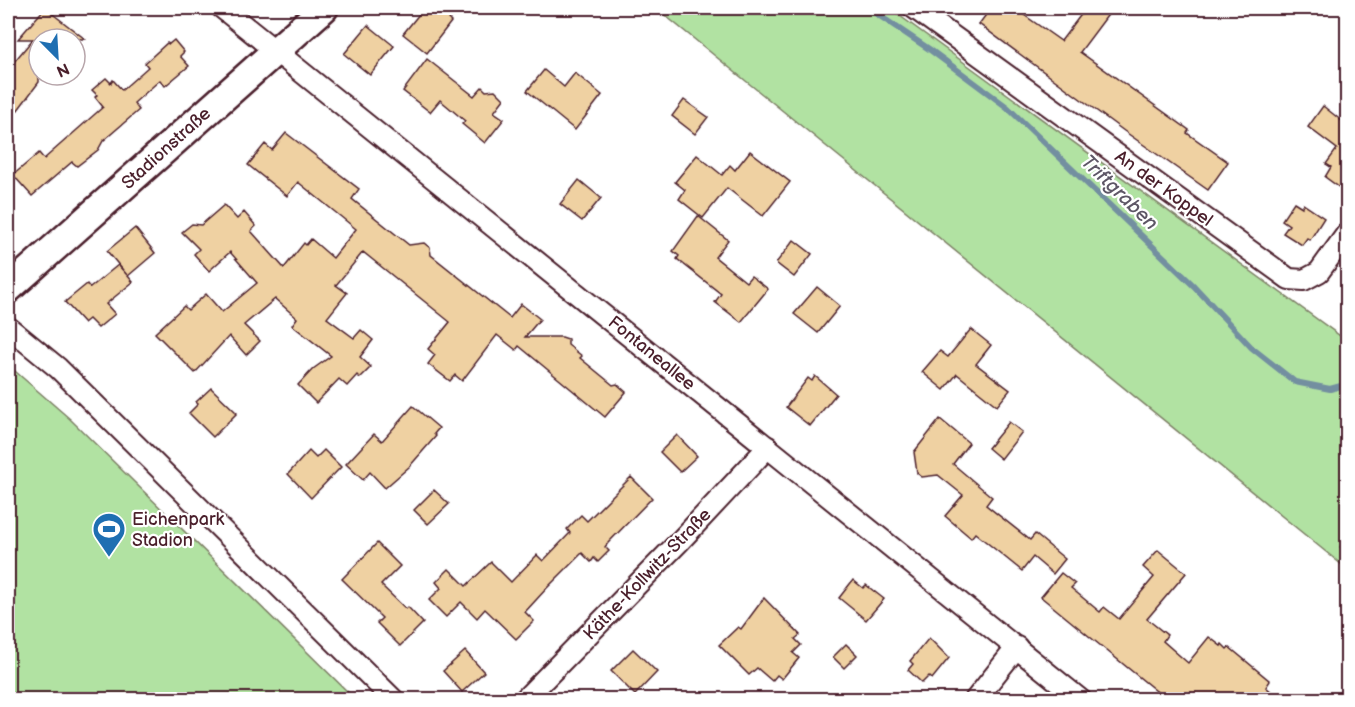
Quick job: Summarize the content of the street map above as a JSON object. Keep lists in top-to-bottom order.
{
  "streets": {
    "street": [
      "Stadionstraße",
      "An der Koppel",
      "Fontaneallee",
      "Käthe-Kollwitz-Straße"
    ]
  },
  "crossings": [
    ["Stadionstraße", "Fontaneallee"],
    ["Fontaneallee", "Käthe-Kollwitz-Straße"]
  ],
  "water": ["Triftgraben"],
  "places": {
    "sports": ["Eichenpark Stadion"]
  },
  "north": "bottom right"
}
